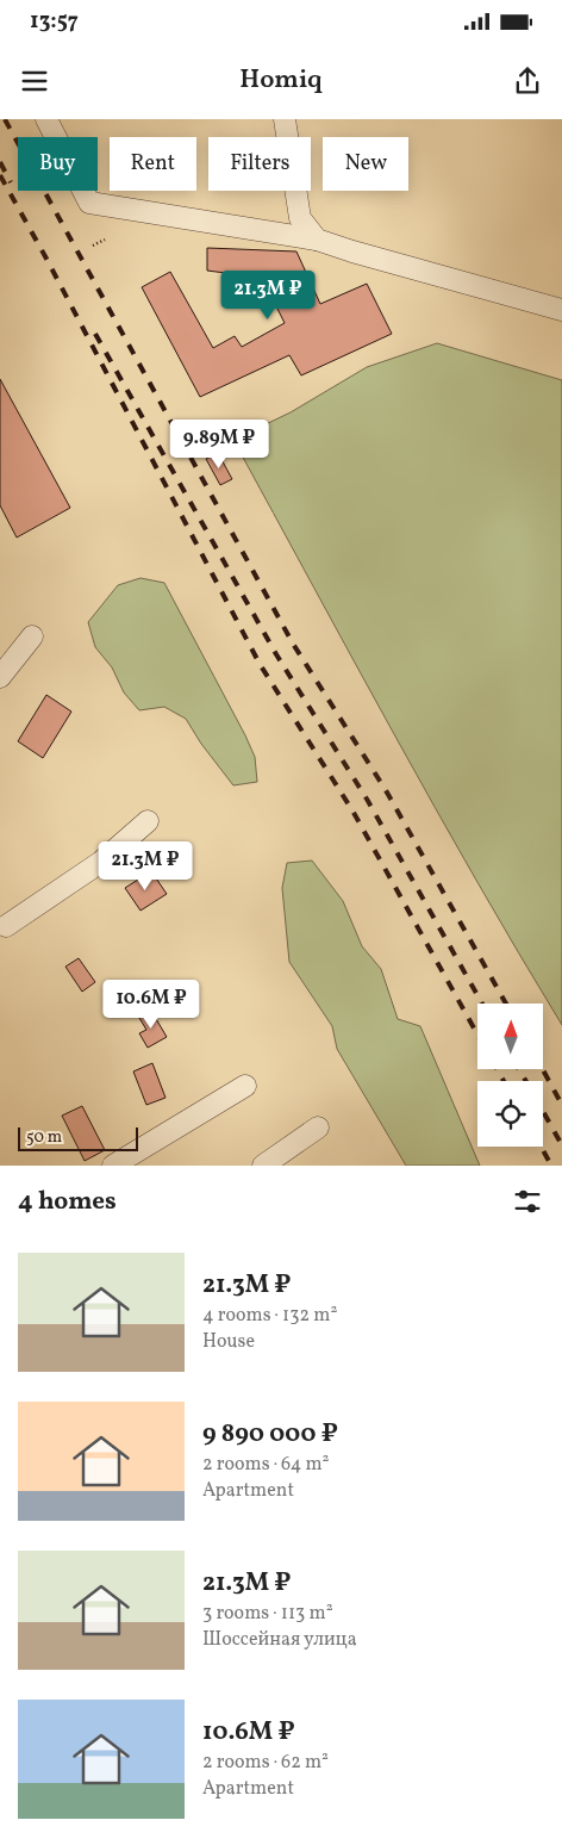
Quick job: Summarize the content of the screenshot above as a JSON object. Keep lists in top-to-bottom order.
{
  "scale_bar": "50 m",
  "north": "top",
  "page": {
    "status": "13:57",
    "header": "Homiq",
    "chip": [
      "Buy",
      "Rent",
      "Filters",
      "New"
    ],
    "price": [
      "21.3M ₽",
      "9.89M ₽",
      "21.3M ₽",
      "10.6M ₽"
    ],
    "scale": "50 m",
    "heading": "4 homes",
    "list": [
      {
        "name": "21.3M ₽",
        "note": "4 rooms · 132 m² · House"
      },
      {
        "name": "9 890 000 ₽",
        "note": "2 rooms · 64 m² · Apartment"
      },
      {
        "name": "21.3M ₽",
        "note": "3 rooms · 113 m² · Шоссейная улица"
      },
      {
        "name": "10.6M ₽",
        "note": "2 rooms · 62 m² · Apartment"
      }
    ]
  }
}
